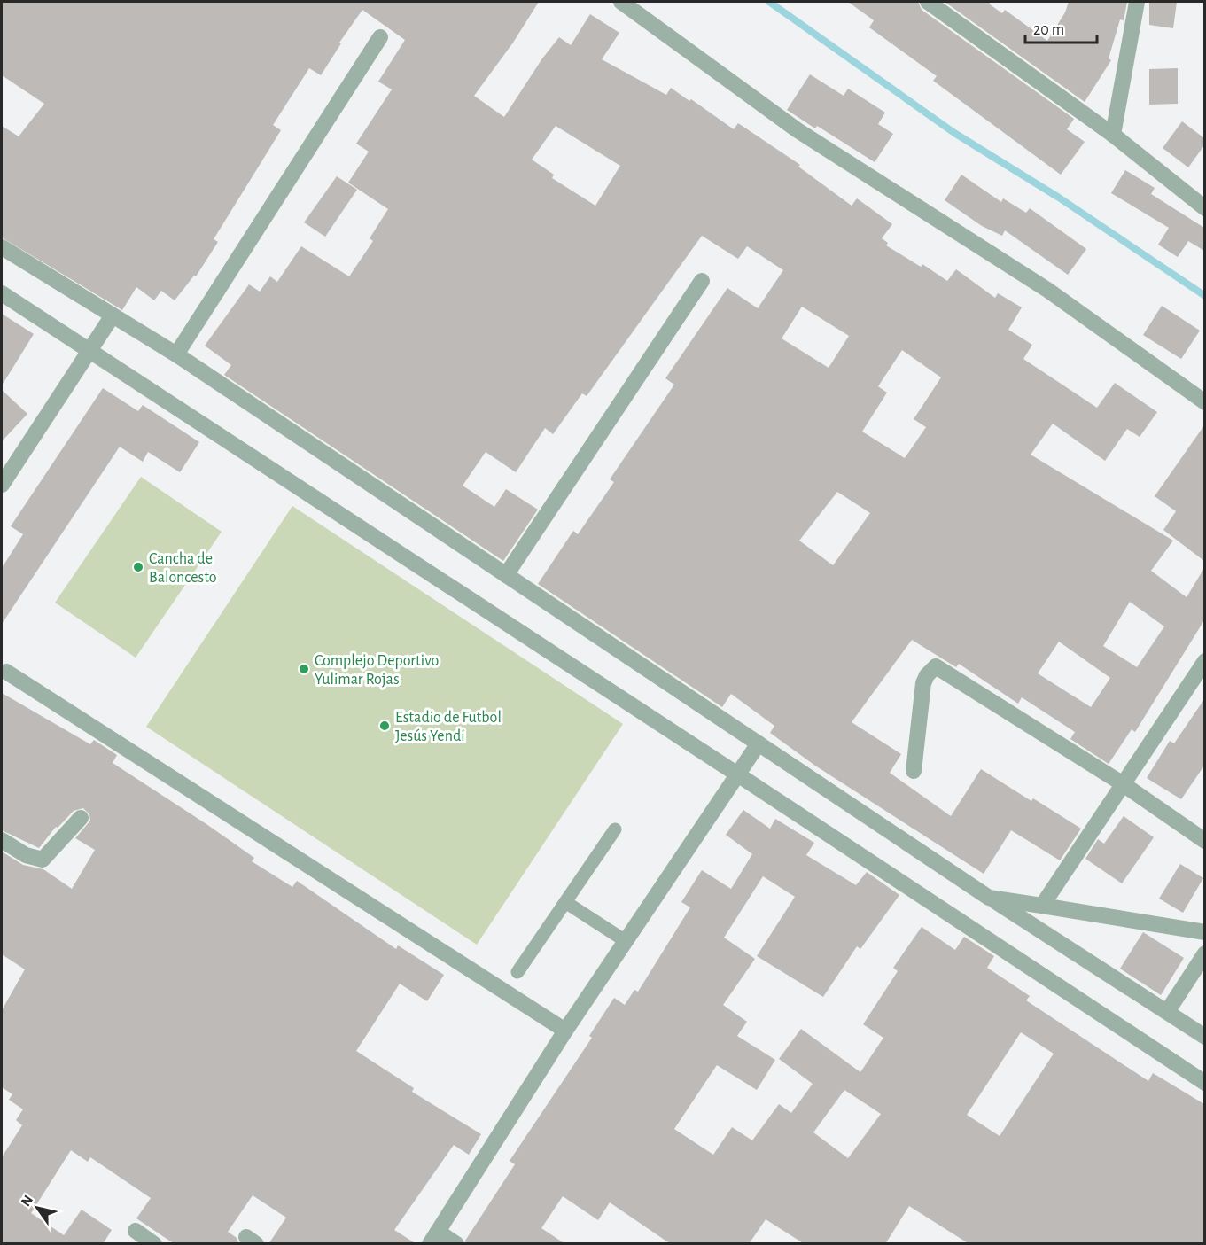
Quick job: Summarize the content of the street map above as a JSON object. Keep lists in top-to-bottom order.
{
  "places": ["Cancha de Baloncesto", "Complejo Deportivo Yulimar Rojas", "Estadio de Futbol Jesús Yendi"],
  "scale_bar": "20 m",
  "north": "top left"
}
